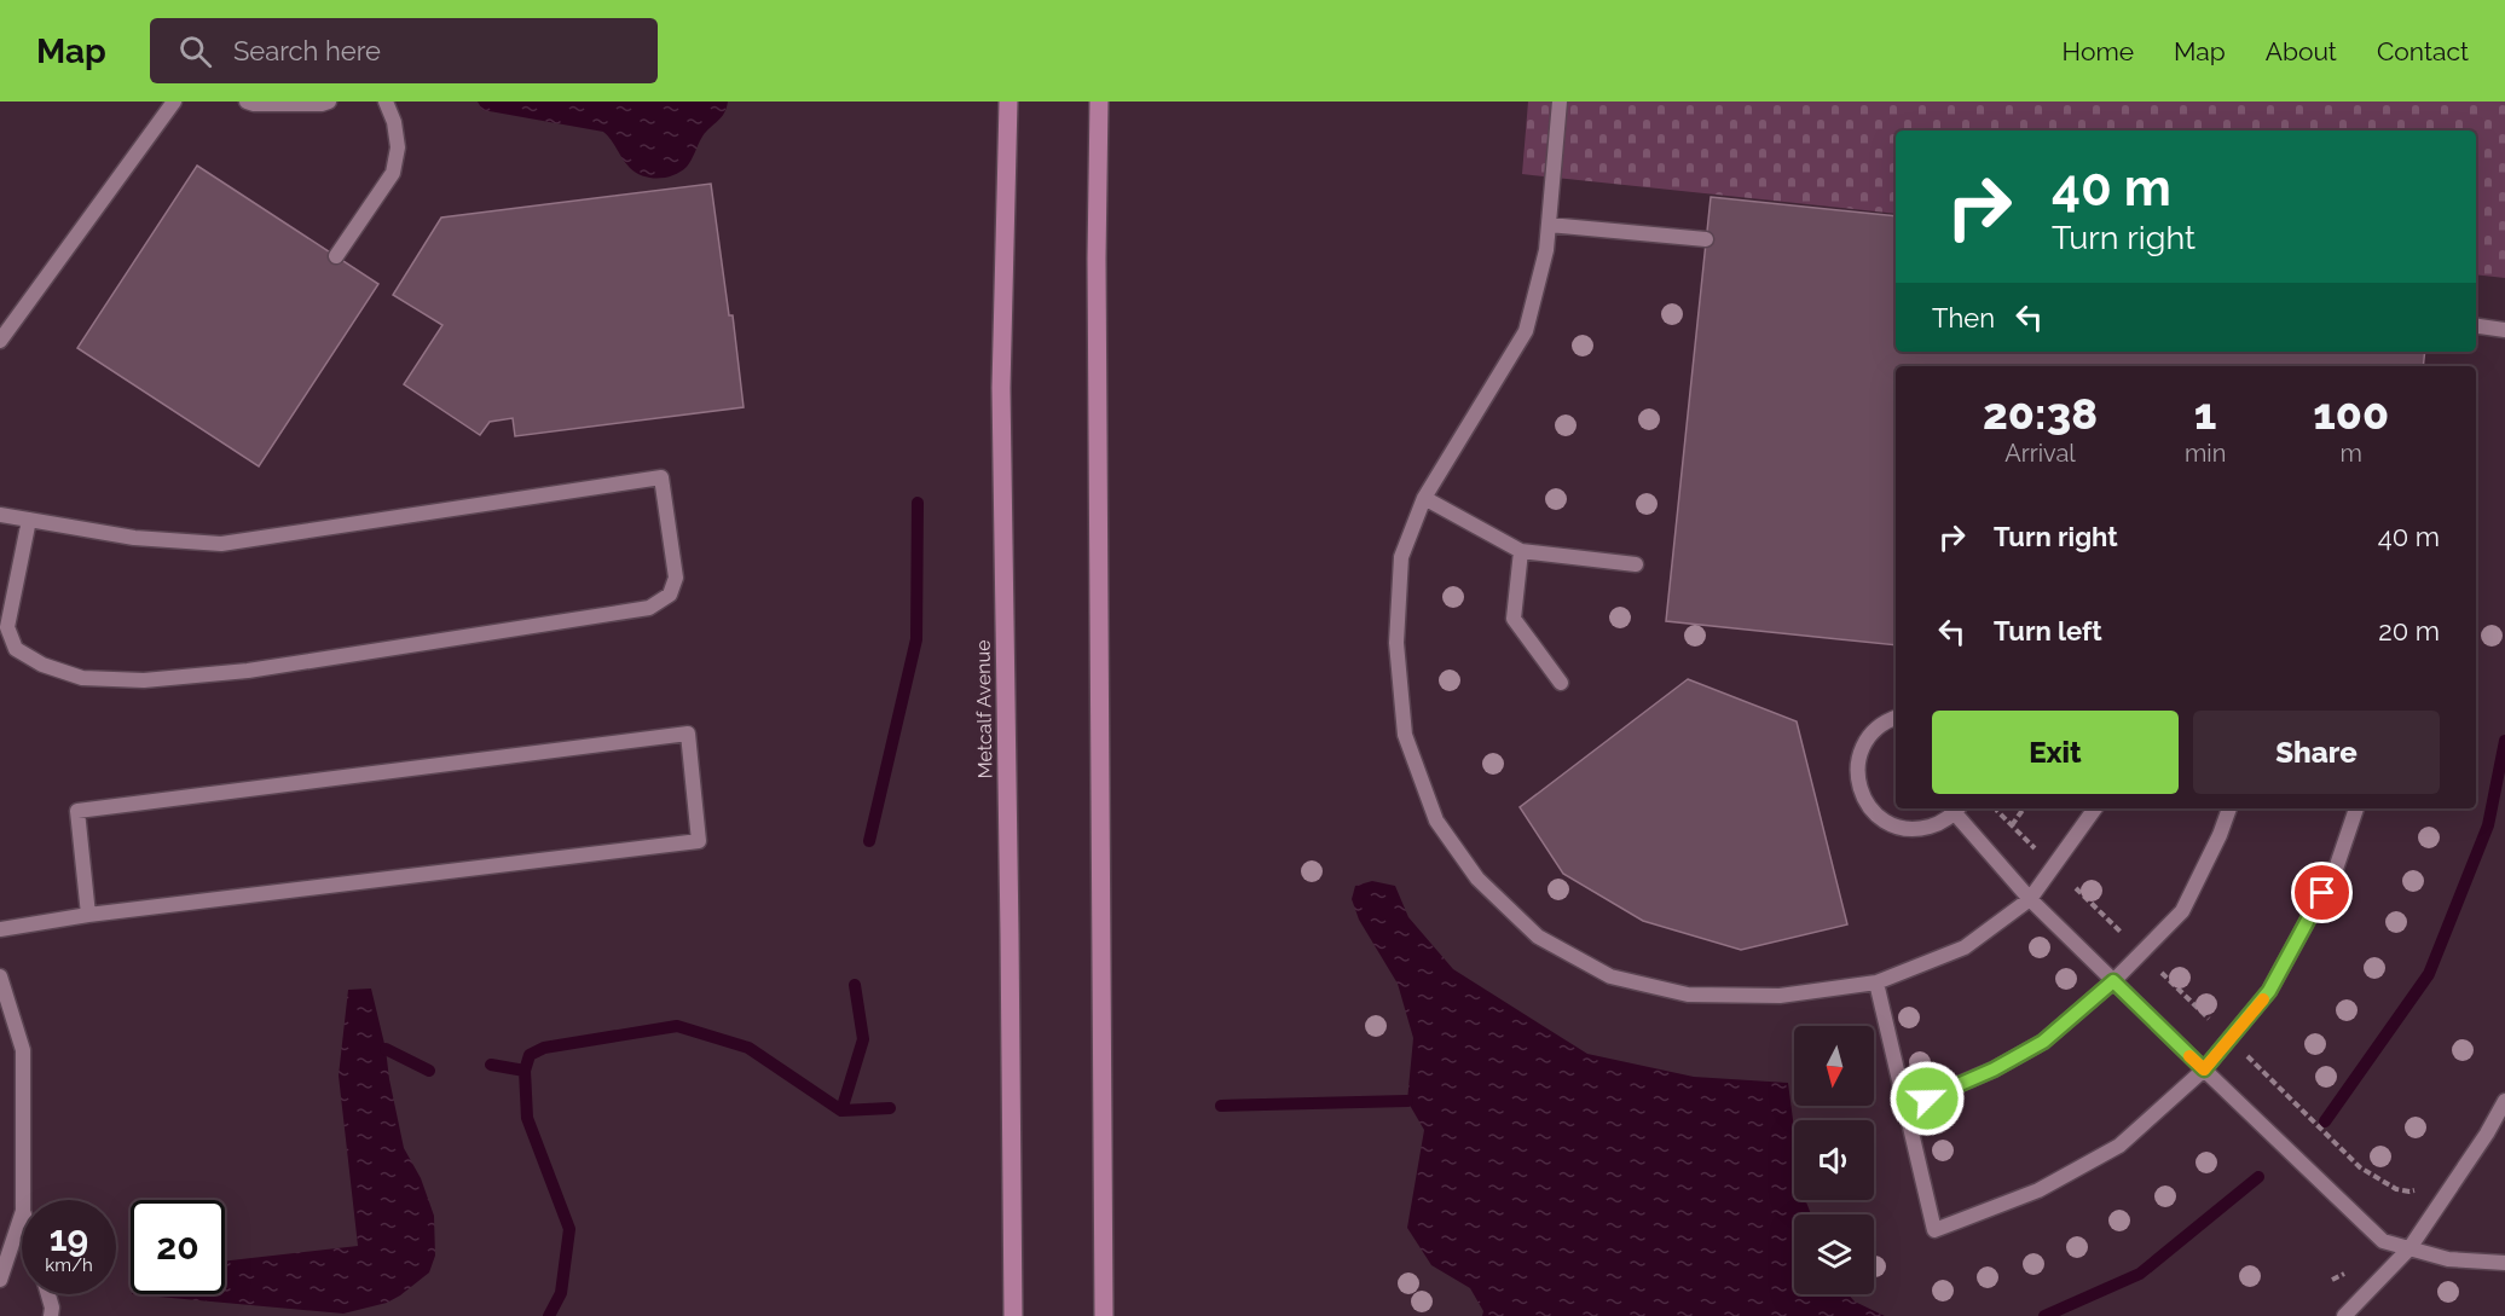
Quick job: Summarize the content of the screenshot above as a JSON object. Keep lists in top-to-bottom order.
{
  "streets": {
    "main road": ["Metcalf Avenue"]
  },
  "north": "bottom",
  "page": {
    "header": "Map",
    "search": "Search here",
    "nav": [
      "Home",
      "Map",
      "About",
      "Contact"
    ],
    "turn": ["40 m", "Turn right"],
    "then": "Then",
    "eta": [
      "20:38",
      "Arrival",
      "1",
      "min",
      "100",
      "m"
    ],
    "list": [
      {
        "name": "Turn right",
        "value": "40 m"
      },
      {
        "name": "Turn left",
        "value": "20 m"
      }
    ],
    "buttons": ["Exit", "Share"],
    "speed": "19 km/h",
    "limit": "20"
  }
}
